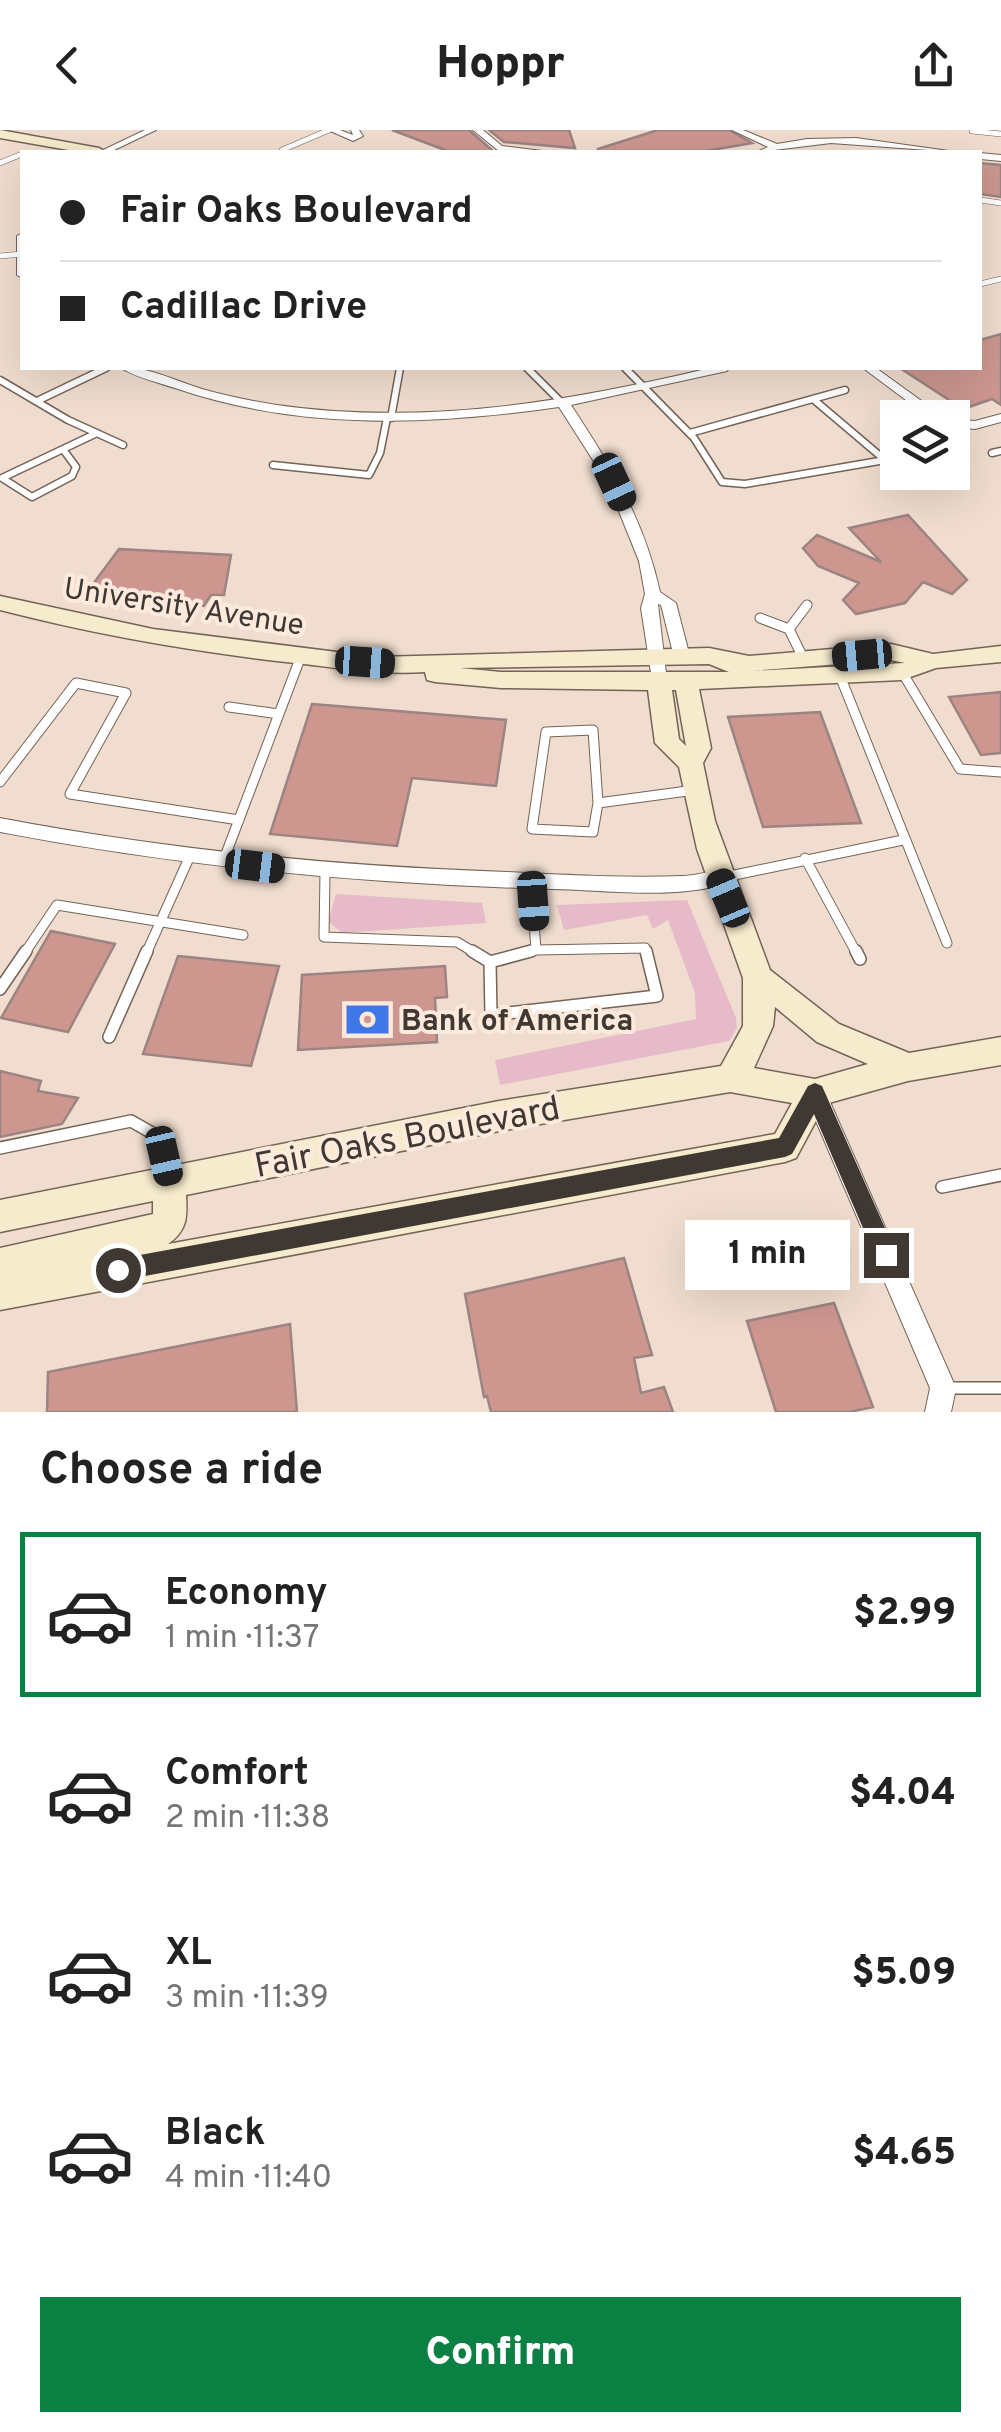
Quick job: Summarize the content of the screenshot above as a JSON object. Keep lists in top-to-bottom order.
{
  "streets": {
    "street": ["University Avenue", "Fair Oaks Boulevard"]
  },
  "places": {
    "bank": ["Bank of America"]
  },
  "page": {
    "header": "Hoppr",
    "banner": ["Fair Oaks Boulevard", "Cadillac Drive"],
    "bubble": "1 min",
    "heading": "Choose a ride",
    "list": [
      {
        "name": "Economy",
        "note": "1 min · 11:37",
        "value": "$2.99"
      },
      {
        "name": "Comfort",
        "note": "2 min · 11:38",
        "value": "$4.04"
      },
      {
        "name": "XL",
        "note": "3 min · 11:39",
        "value": "$5.09"
      },
      {
        "name": "Black",
        "note": "4 min · 11:40",
        "value": "$4.65"
      }
    ],
    "buttons": "Confirm"
  }
}
